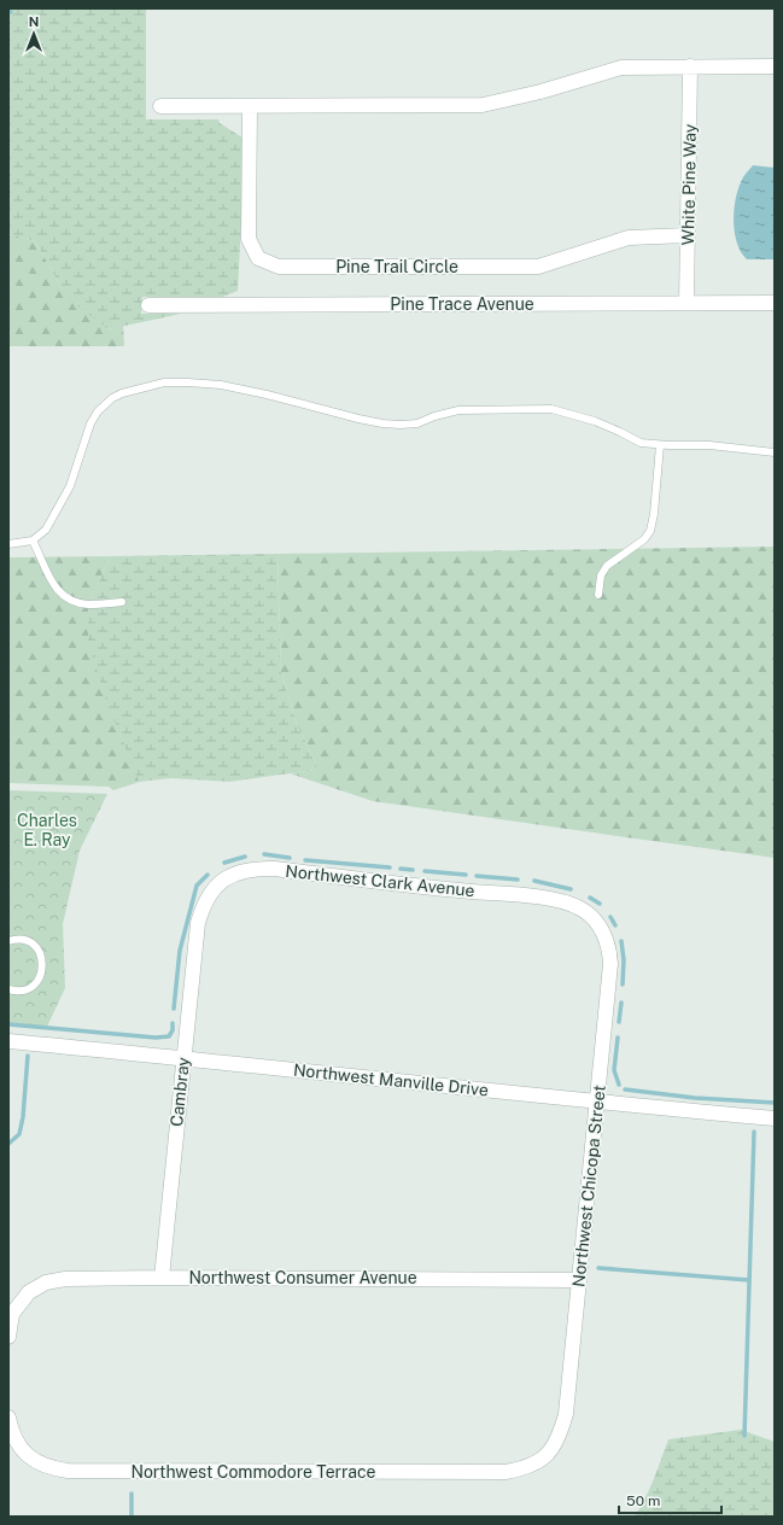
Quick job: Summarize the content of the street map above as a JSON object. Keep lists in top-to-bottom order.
{
  "streets": {
    "street": [
      "White Pine Way",
      "Pine Trail Circle",
      "Pine Trace Avenue",
      "Northwest Clark Avenue",
      "Northwest Manville Drive",
      "Cambray",
      "Northwest Chicopa Street",
      "Northwest Consumer Avenue",
      "Northwest Commodore Terrace"
    ]
  },
  "crossings": [
    ["White Pine Way", "Pine Trail Circle"],
    ["White Pine Way", "Pine Trace Avenue"],
    ["Northwest Clark Avenue", "Cambray"],
    ["Northwest Clark Avenue", "Northwest Chicopa Street"],
    ["Northwest Manville Drive", "Cambray"],
    ["Northwest Manville Drive", "Northwest Chicopa Street"],
    ["Cambray", "Northwest Consumer Avenue"],
    ["Northwest Chicopa Street", "Northwest Consumer Avenue"],
    ["Northwest Chicopa Street", "Northwest Commodore Terrace"]
  ],
  "parks": ["Charles E. Ray"],
  "scale_bar": "50 m",
  "north": "top"
}
